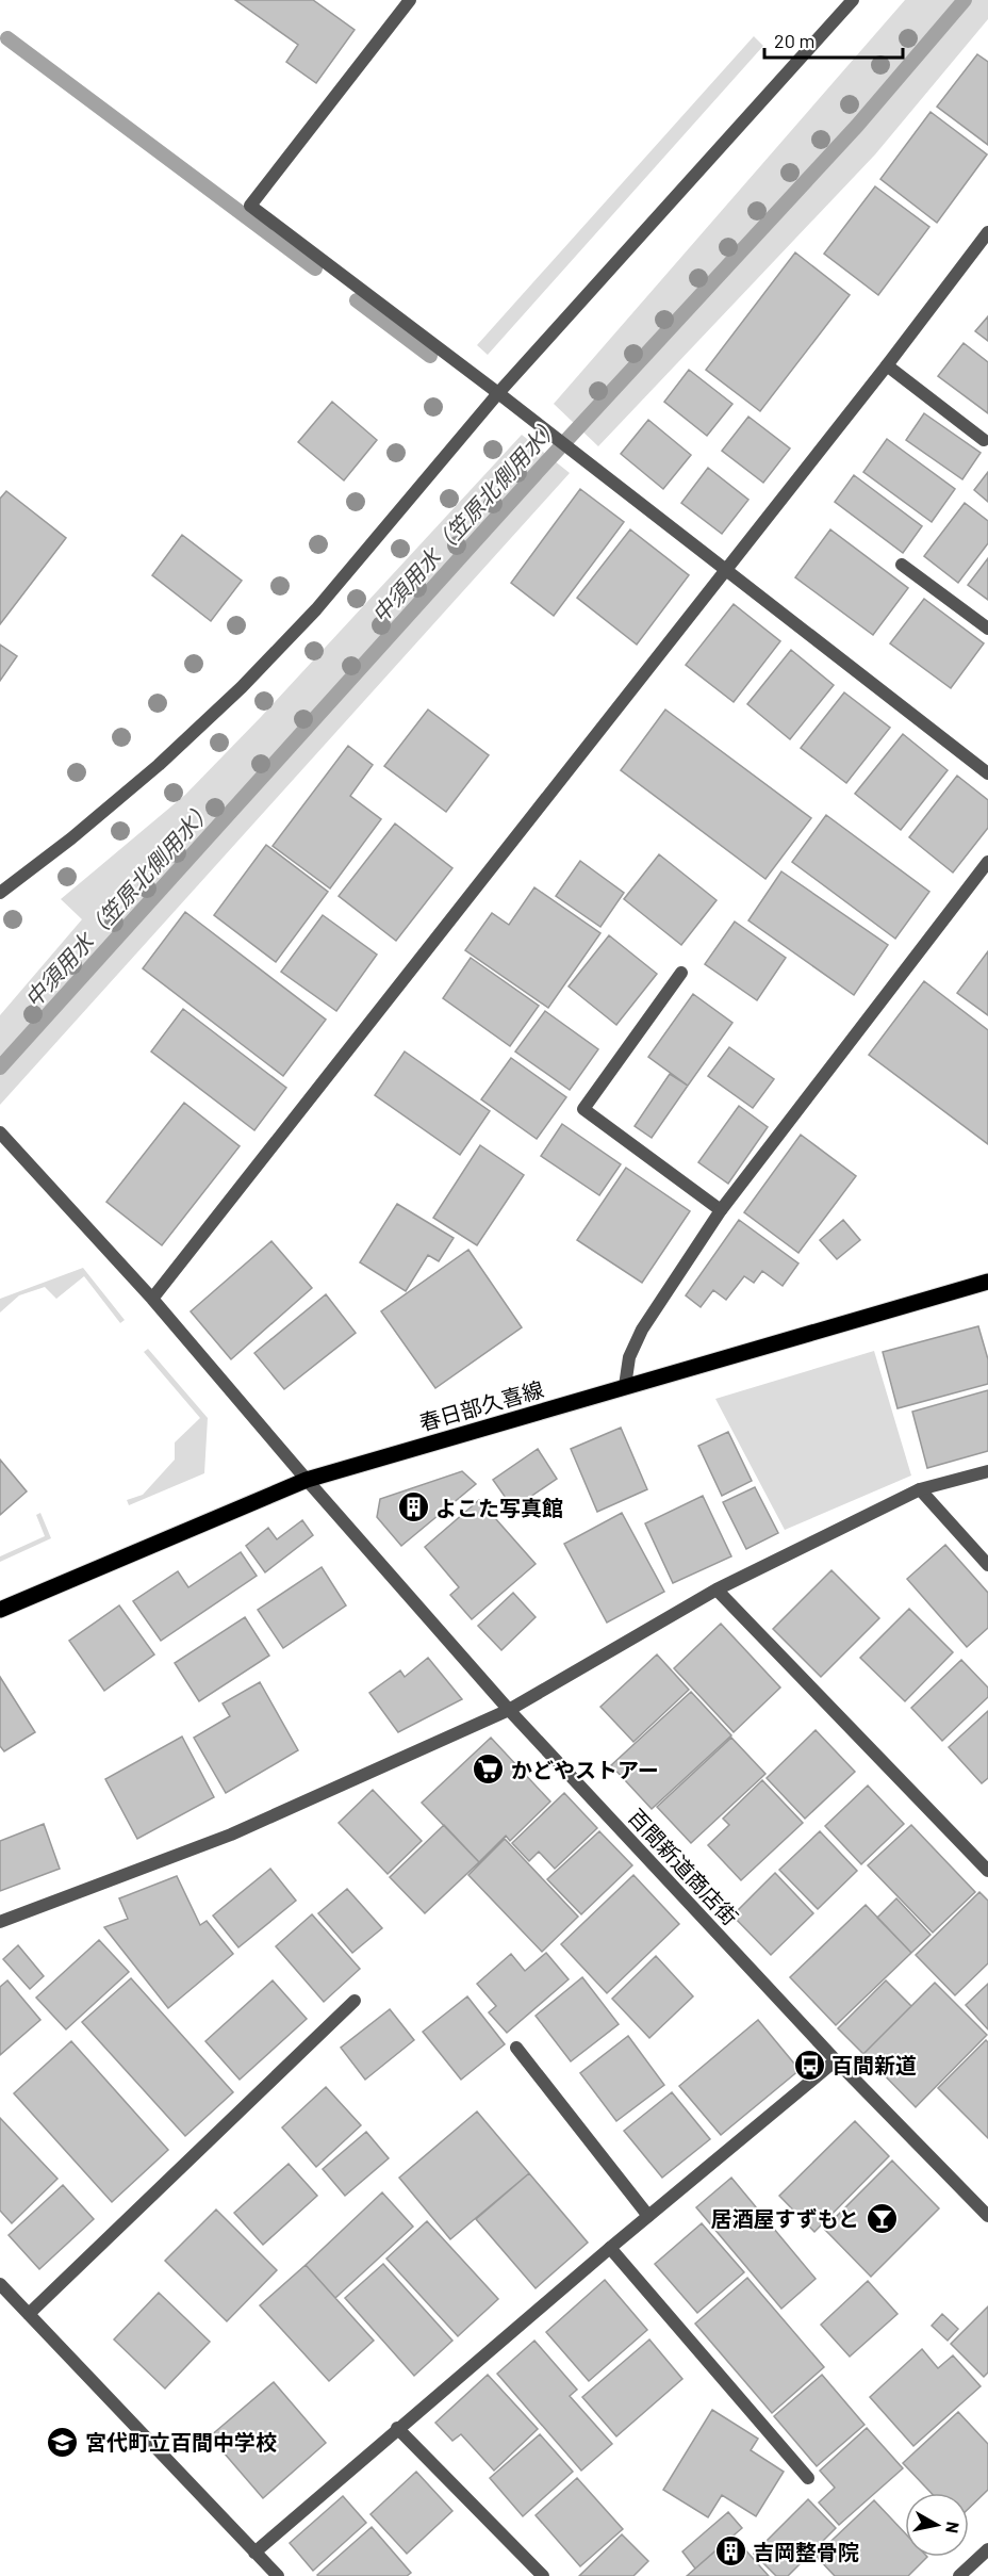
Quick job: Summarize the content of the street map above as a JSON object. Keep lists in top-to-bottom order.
{
  "streets": {
    "main road": ["春日部久喜線"],
    "street": ["百間新道商店街"]
  },
  "crossings": [
    ["春日部久喜線", "百間新道商店街"]
  ],
  "water": ["中須用水（笠原北側用水）"],
  "places": {
    "building": ["よこた写真館", "吉岡整骨院"],
    "supermarket": ["かどやストアー"],
    "bus stop": ["百間新道"],
    "bar": ["居酒屋すずもと"],
    "school or university": ["宮代町立百間中学校"]
  },
  "scale_bar": "20 m",
  "north": "right"
}
